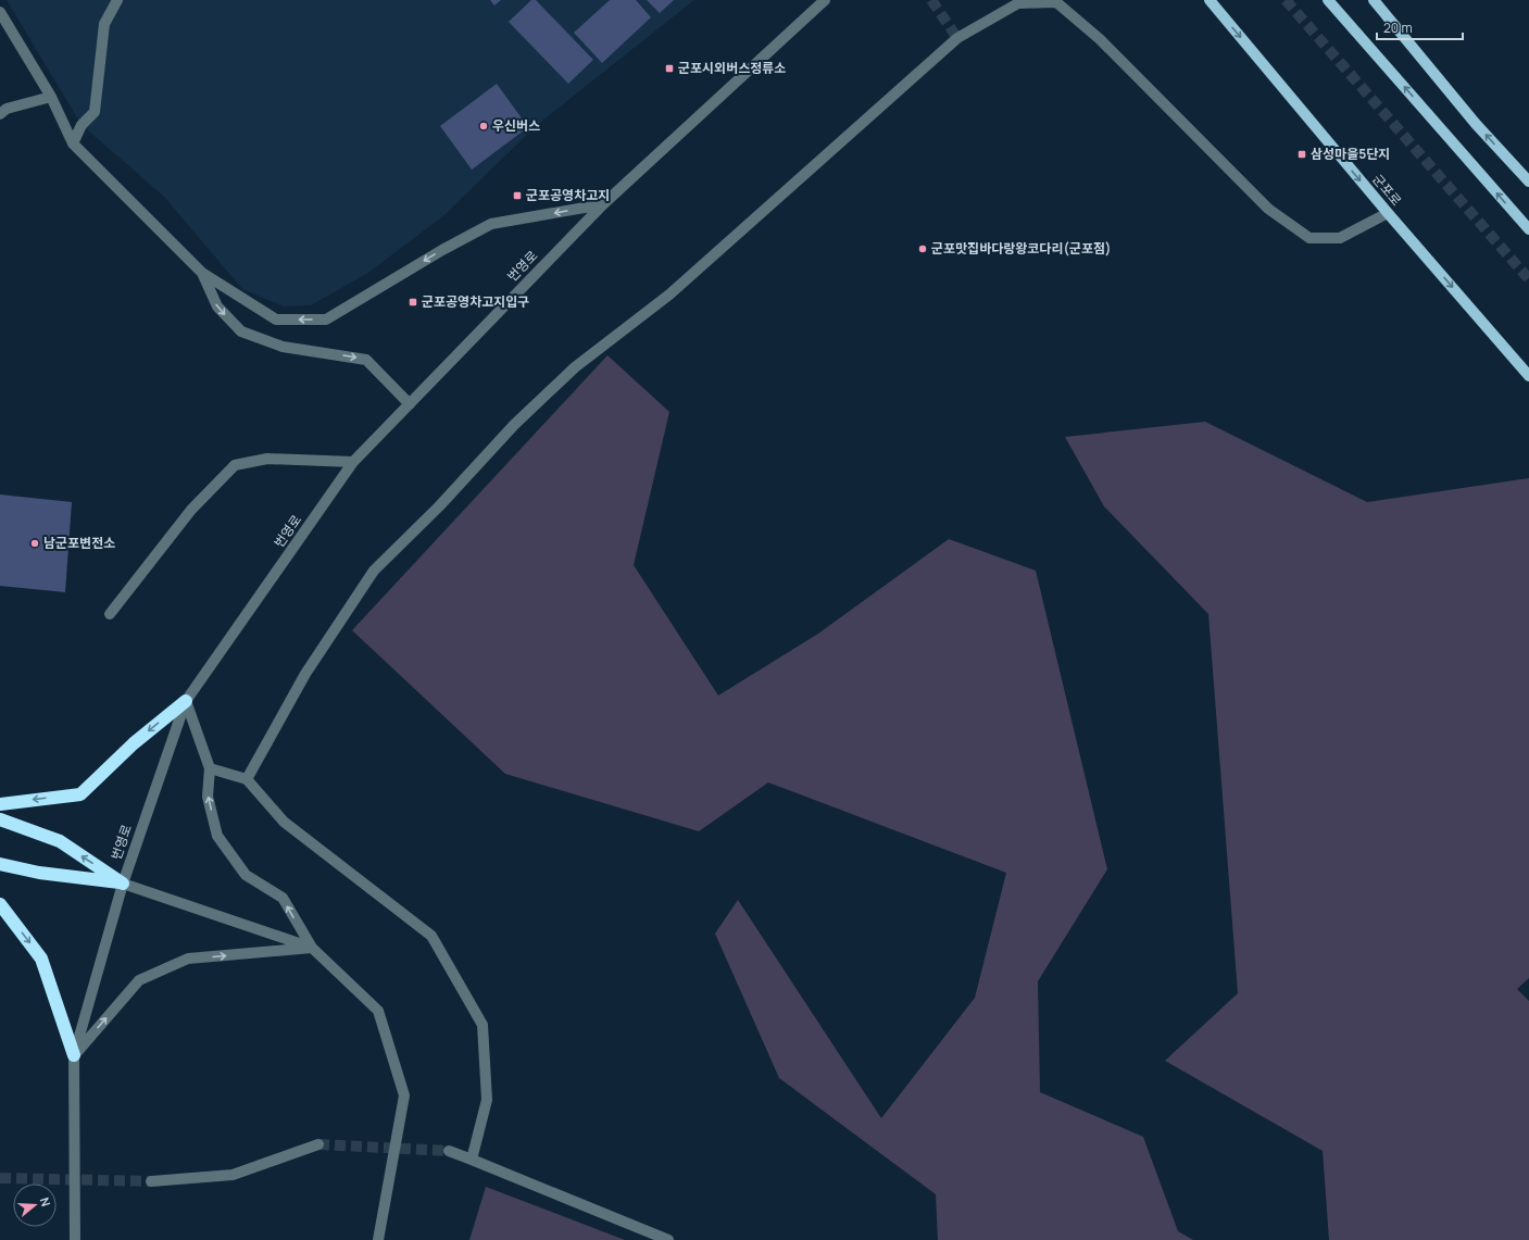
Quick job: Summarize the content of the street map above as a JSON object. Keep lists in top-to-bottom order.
{
  "streets": {
    "main road": ["군포로"],
    "street": ["번영로"]
  },
  "places": {
    "transit": [
      "군포시외버스정류소",
      "삼성마을5단지",
      "군포공영차고지",
      "군포공영차고지입구"
    ],
    "other": ["우신버스", "군포맛집바다랑왕코다리(군포점)", "남군포변전소"]
  },
  "scale_bar": "20 m",
  "north": "right"
}
